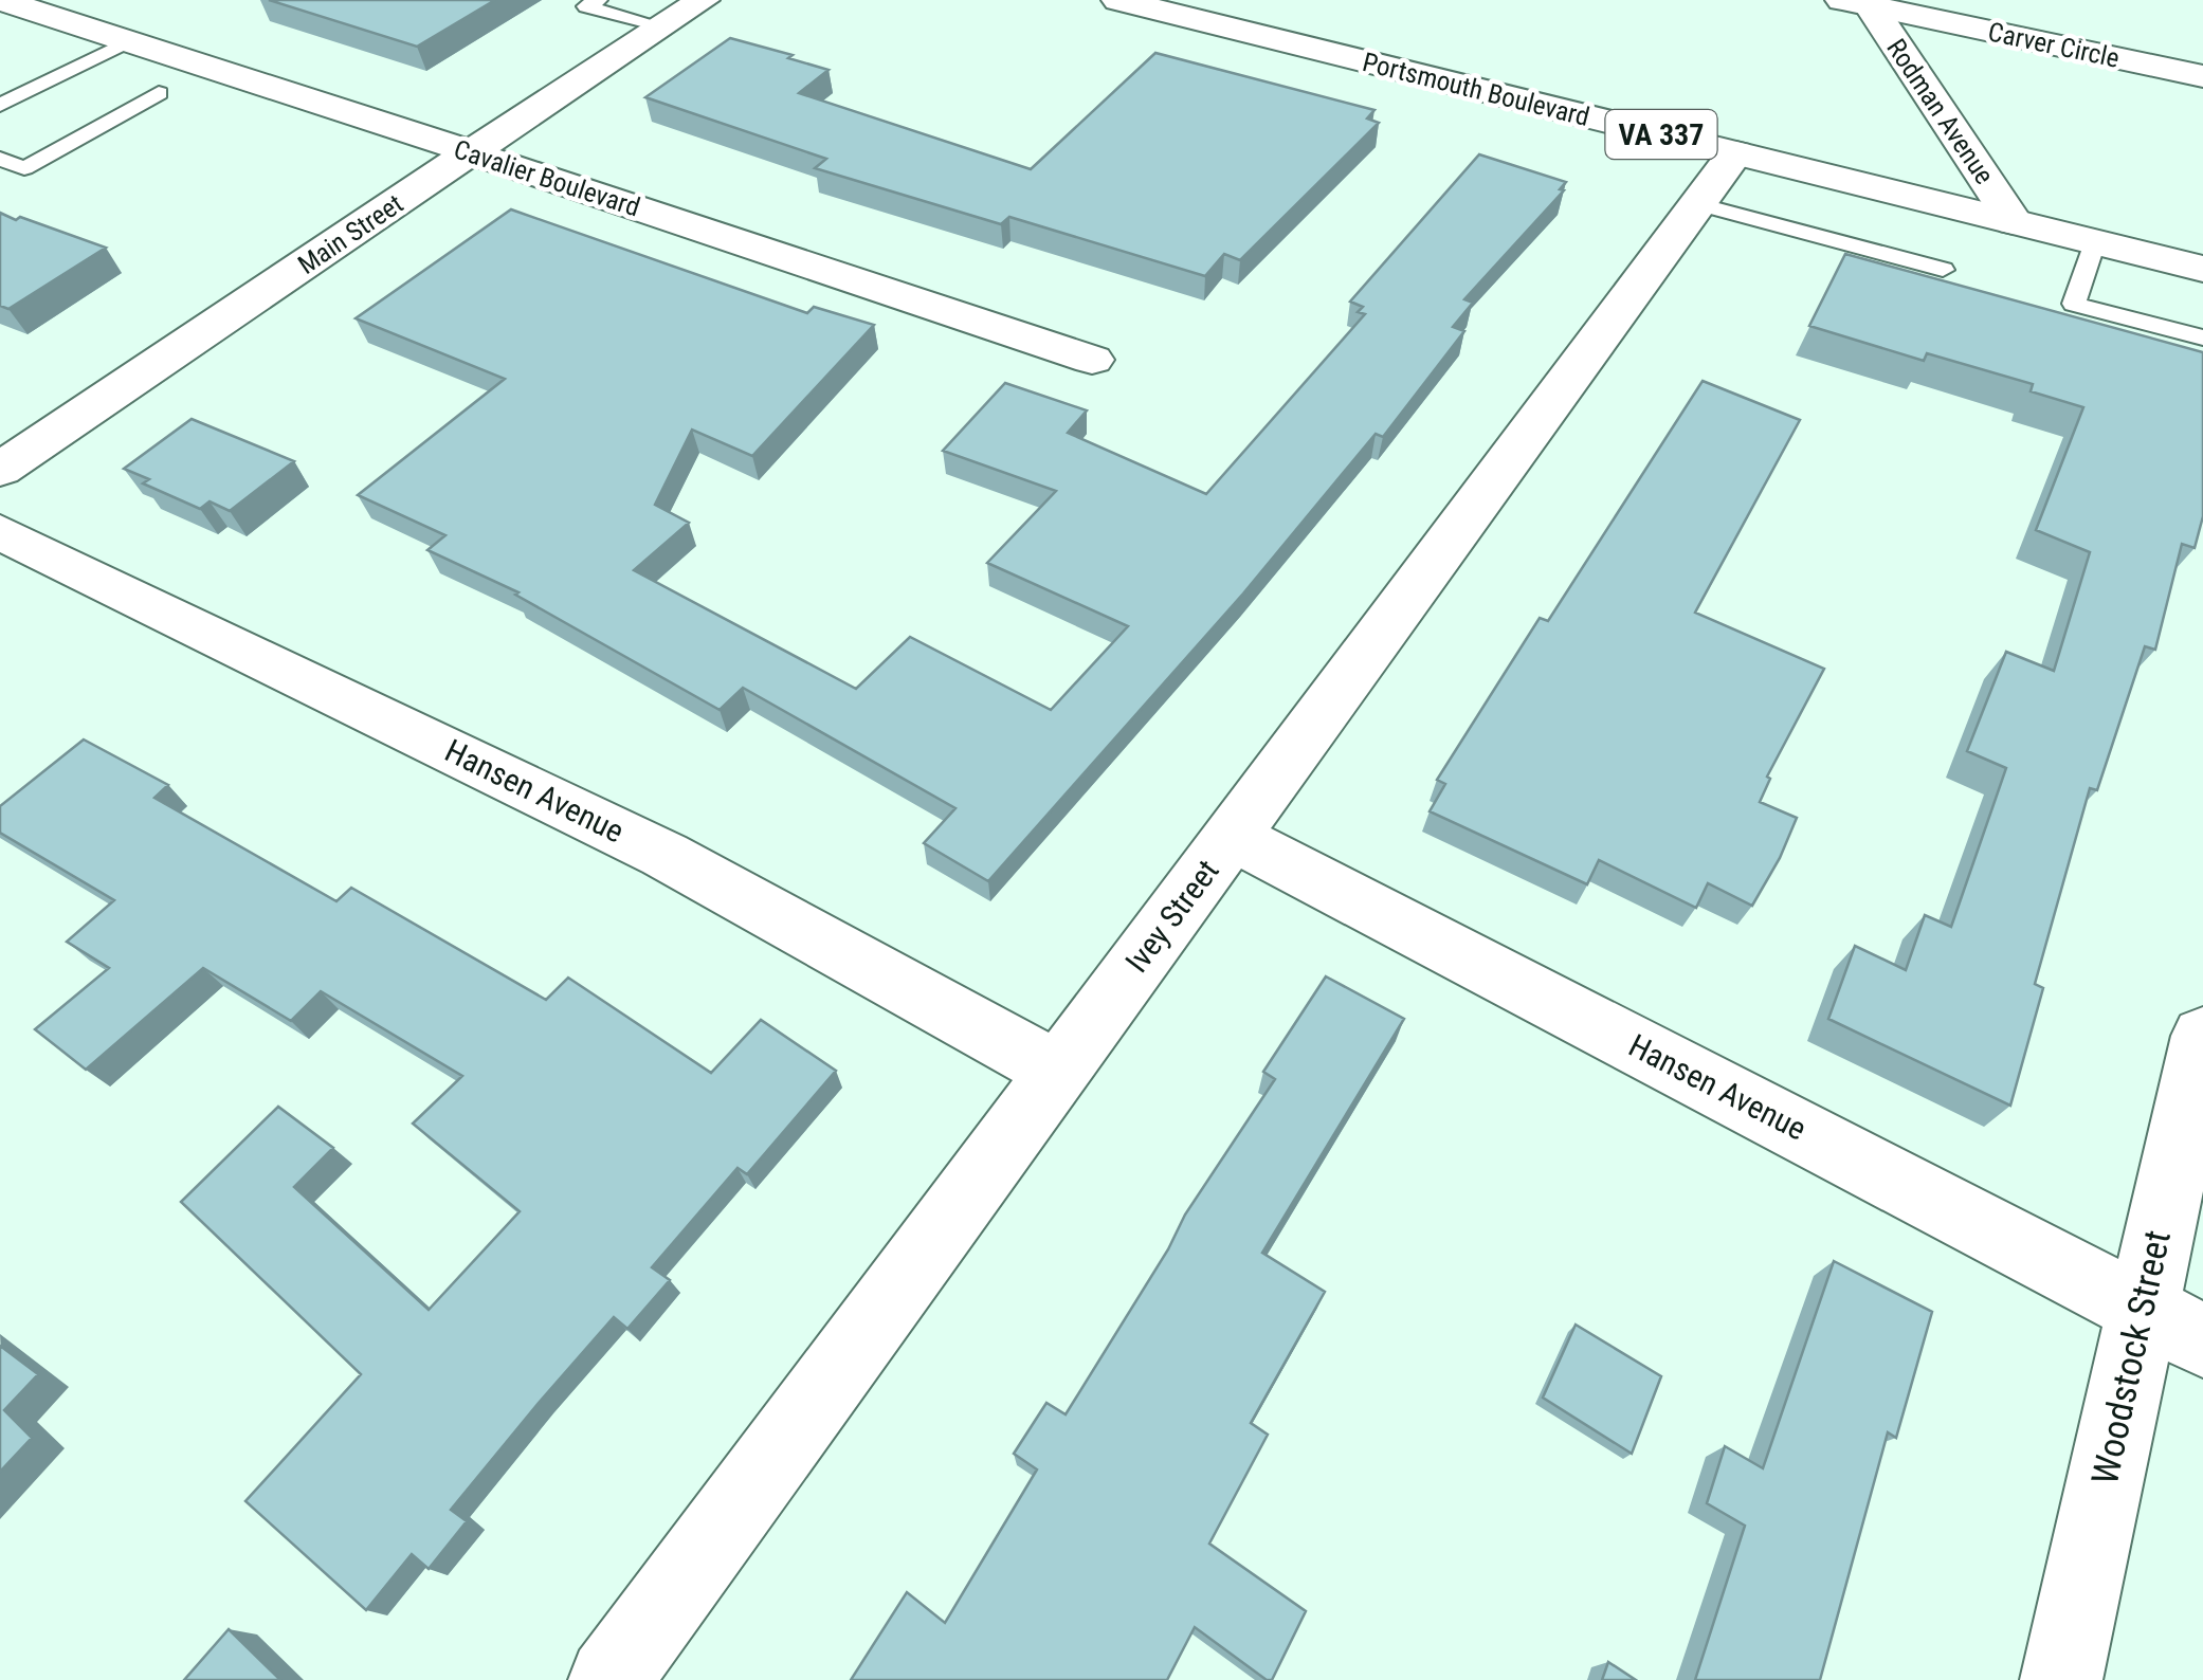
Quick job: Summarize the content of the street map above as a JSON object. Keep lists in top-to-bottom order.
{
  "streets": {
    "street": [
      "Carver Circle",
      "Portsmouth Boulevard",
      "Rodman Avenue",
      "VA 337",
      "Cavalier Boulevard",
      "Main Street",
      "Hansen Avenue",
      "Ivey Street",
      "Woodstock Street"
    ]
  },
  "crossings": [
    ["Carver Circle", "Rodman Avenue"],
    ["Portsmouth Boulevard", "Rodman Avenue"],
    ["Portsmouth Boulevard", "Ivey Street"],
    ["Cavalier Boulevard", "Main Street"],
    ["Hansen Avenue", "Ivey Street"],
    ["Hansen Avenue", "Woodstock Street"]
  ]
}
